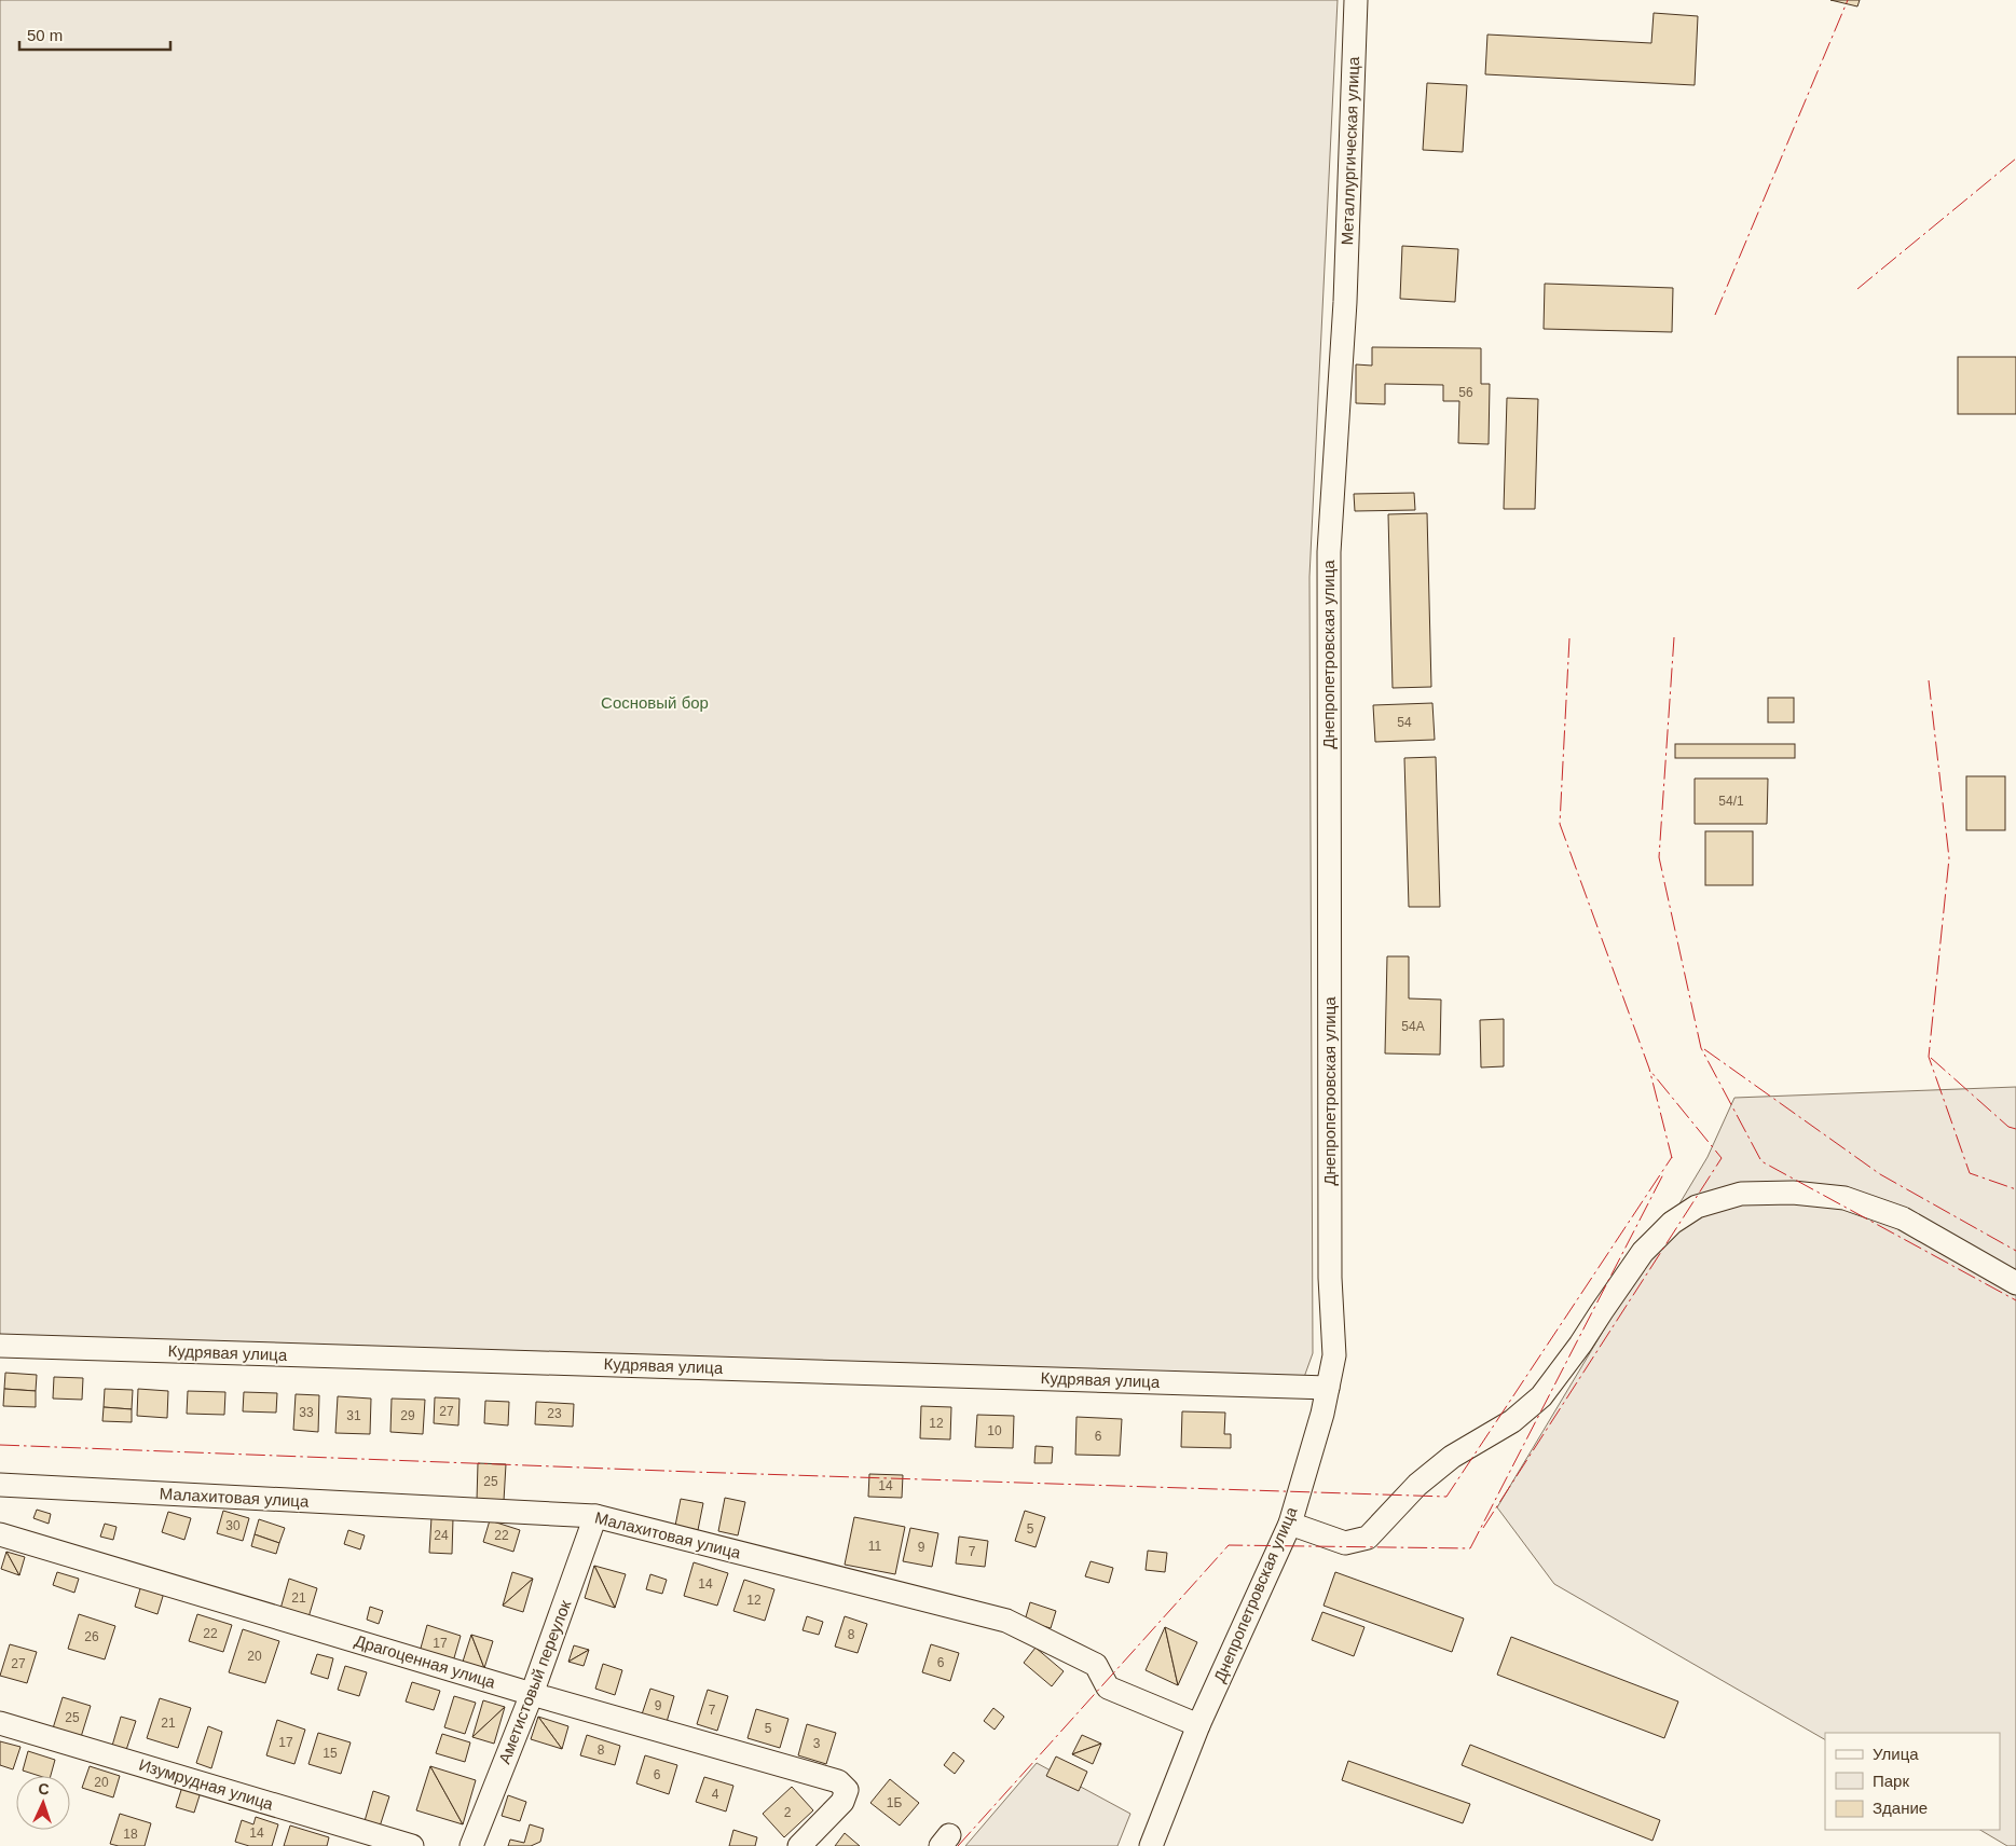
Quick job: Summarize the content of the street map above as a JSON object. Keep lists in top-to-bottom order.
{
  "streets": {
    "street": [
      "Металлургическая улица",
      "Днепропетровская улица",
      "Кудрявая улица",
      "Малахитовая улица",
      "Драгоценная улица",
      "Аметистовый переулок",
      "Изумрудная улица"
    ]
  },
  "crossings": [
    ["Металлургическая улица", "Днепропетровская улица"],
    ["Днепропетровская улица", "Кудрявая улица"],
    ["Днепропетровская улица", "Малахитовая улица"],
    ["Малахитовая улица", "Аметистовый переулок"],
    ["Драгоценная улица", "Аметистовый переулок"]
  ],
  "parks": ["Сосновый бор"],
  "house_numbers": [
    "56",
    "54",
    "54/1",
    "54А",
    "27",
    "33",
    "23",
    "31",
    "29",
    "12",
    "10",
    "6",
    "25",
    "14",
    "30",
    "5",
    "24",
    "22",
    "11",
    "9",
    "7",
    "14",
    "21",
    "12",
    "22",
    "8",
    "26",
    "17",
    "20",
    "6",
    "27",
    "9",
    "7",
    "25",
    "21",
    "5",
    "17",
    "3",
    "8",
    "15",
    "6",
    "20",
    "4",
    "1Б",
    "2",
    "14",
    "18"
  ],
  "legend": ["Улица", "Парк", "Здание"],
  "scale_bar": "50 m",
  "north": "top"
}
